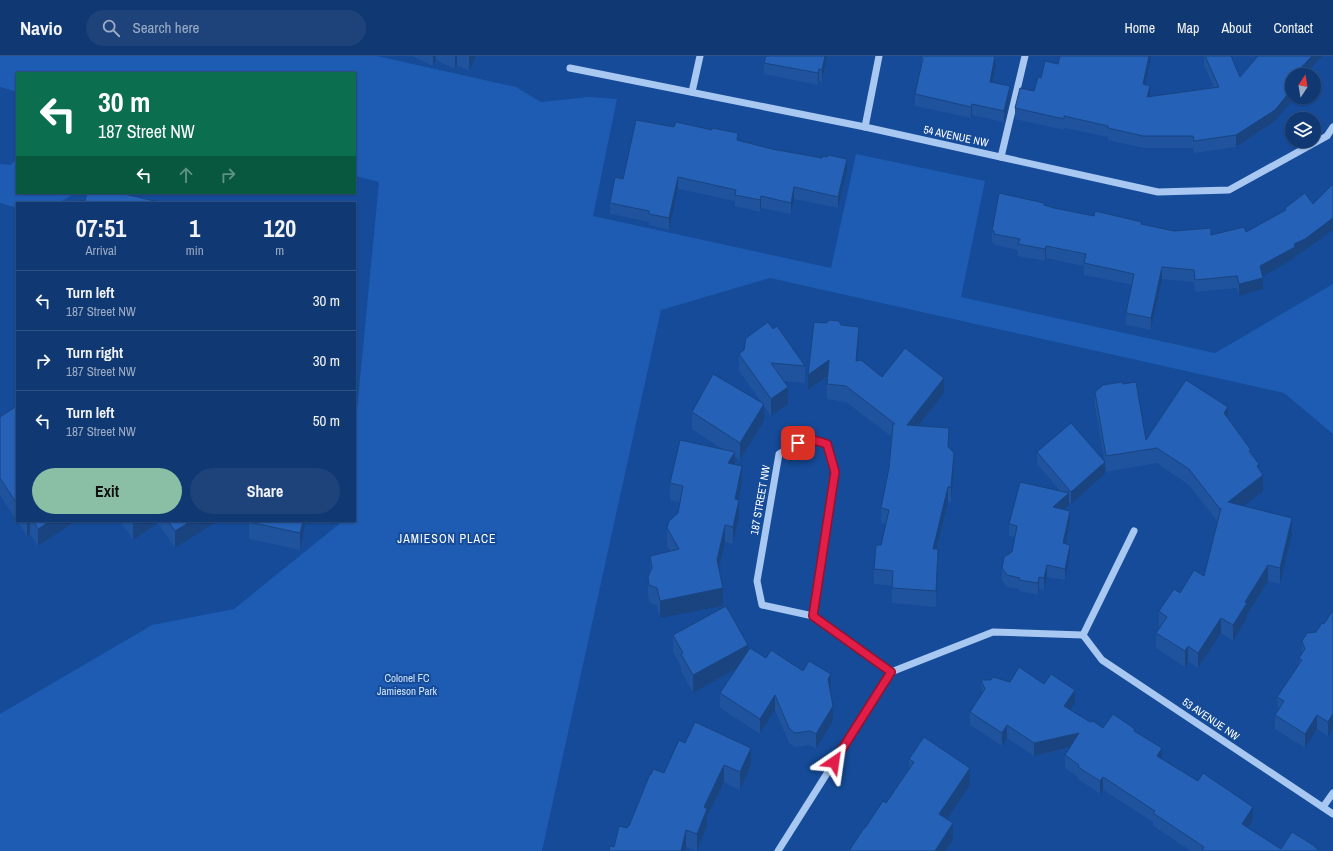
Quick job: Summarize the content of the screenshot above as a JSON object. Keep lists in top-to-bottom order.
{
  "streets": {
    "street": ["54 AVENUE NW", "187 STREET NW", "53 AVENUE NW"]
  },
  "districts": ["JAMIESON PLACE"],
  "parks": ["Colonel FC Jamieson Park"],
  "north": "top",
  "page": {
    "header": "Navio",
    "search": "Search here",
    "nav": [
      "Home",
      "Map",
      "About",
      "Contact"
    ],
    "turn": ["30 m", "187 Street NW"],
    "eta": [
      "07:51",
      "Arrival",
      "1",
      "min",
      "120",
      "m"
    ],
    "list": [
      {
        "name": "Turn left",
        "note": "187 Street NW",
        "value": "30 m"
      },
      {
        "name": "Turn right",
        "note": "187 Street NW",
        "value": "30 m"
      },
      {
        "name": "Turn left",
        "note": "187 Street NW",
        "value": "50 m"
      }
    ],
    "buttons": ["Exit", "Share"]
  }
}
